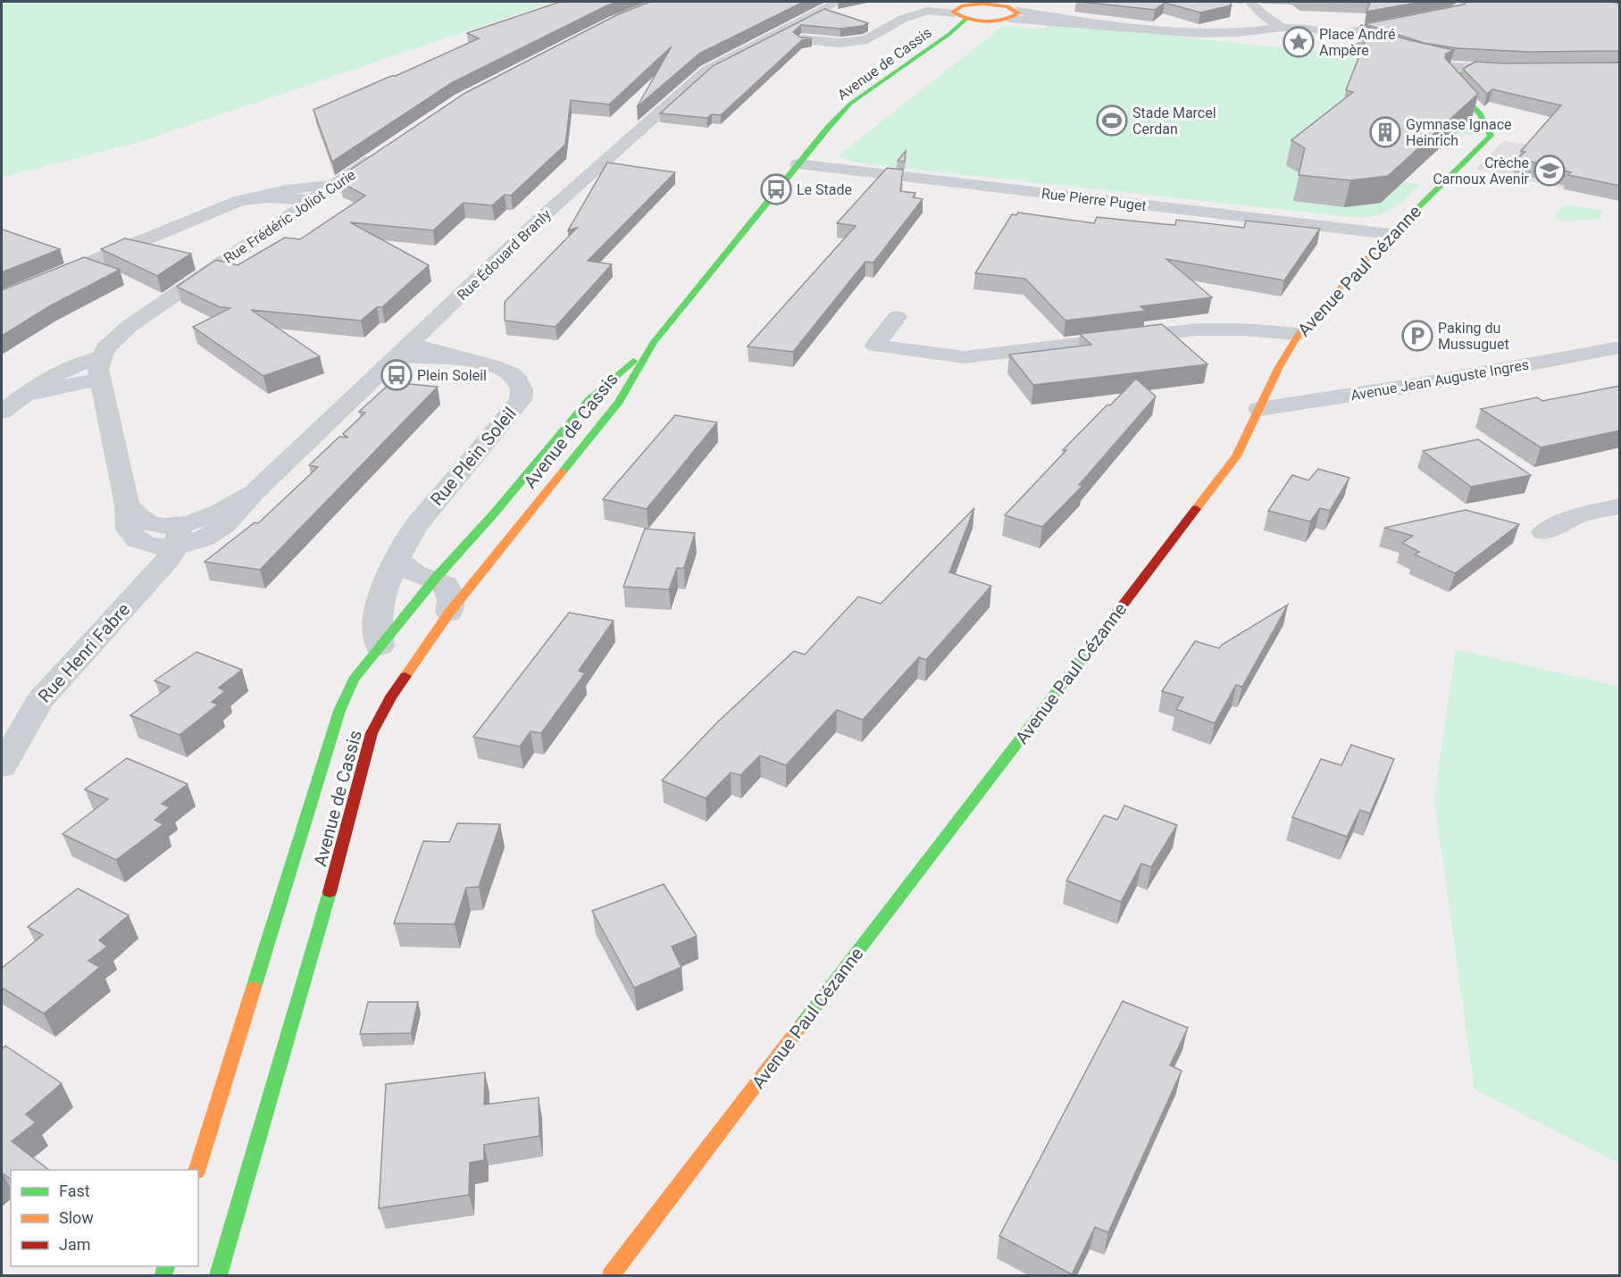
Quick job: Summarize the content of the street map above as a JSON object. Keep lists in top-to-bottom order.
{
  "streets": {
    "main road": ["Avenue de Cassis", "Avenue Paul Cézanne"],
    "street": [
      "Rue Pierre Puget",
      "Rue Frédéric Joliot Curie",
      "Rue Édouard Branly",
      "Avenue Jean Auguste Ingres",
      "Rue Plein Soleil",
      "Rue Henri Fabre"
    ]
  },
  "crossings": [
    ["Avenue de Cassis", "Rue Pierre Puget"],
    ["Avenue de Cassis", "Rue Plein Soleil"],
    ["Rue Pierre Puget", "Avenue Paul Cézanne"],
    ["Rue Édouard Branly", "Rue Plein Soleil"],
    ["Rue Édouard Branly", "Rue Henri Fabre"],
    ["Avenue Paul Cézanne", "Avenue Jean Auguste Ingres"]
  ],
  "places": {
    "place": ["Place André Ampère"],
    "sports": ["Stade Marcel Cerdan"],
    "building": ["Gymnase Ignace Heinrich"],
    "school or university": ["Crèche Carnoux Avenir"],
    "bus stop": ["Le Stade", "Plein Soleil"],
    "parking": ["Paking du Mussuguet"]
  },
  "legend": ["Fast", "Slow", "Jam"]
}
